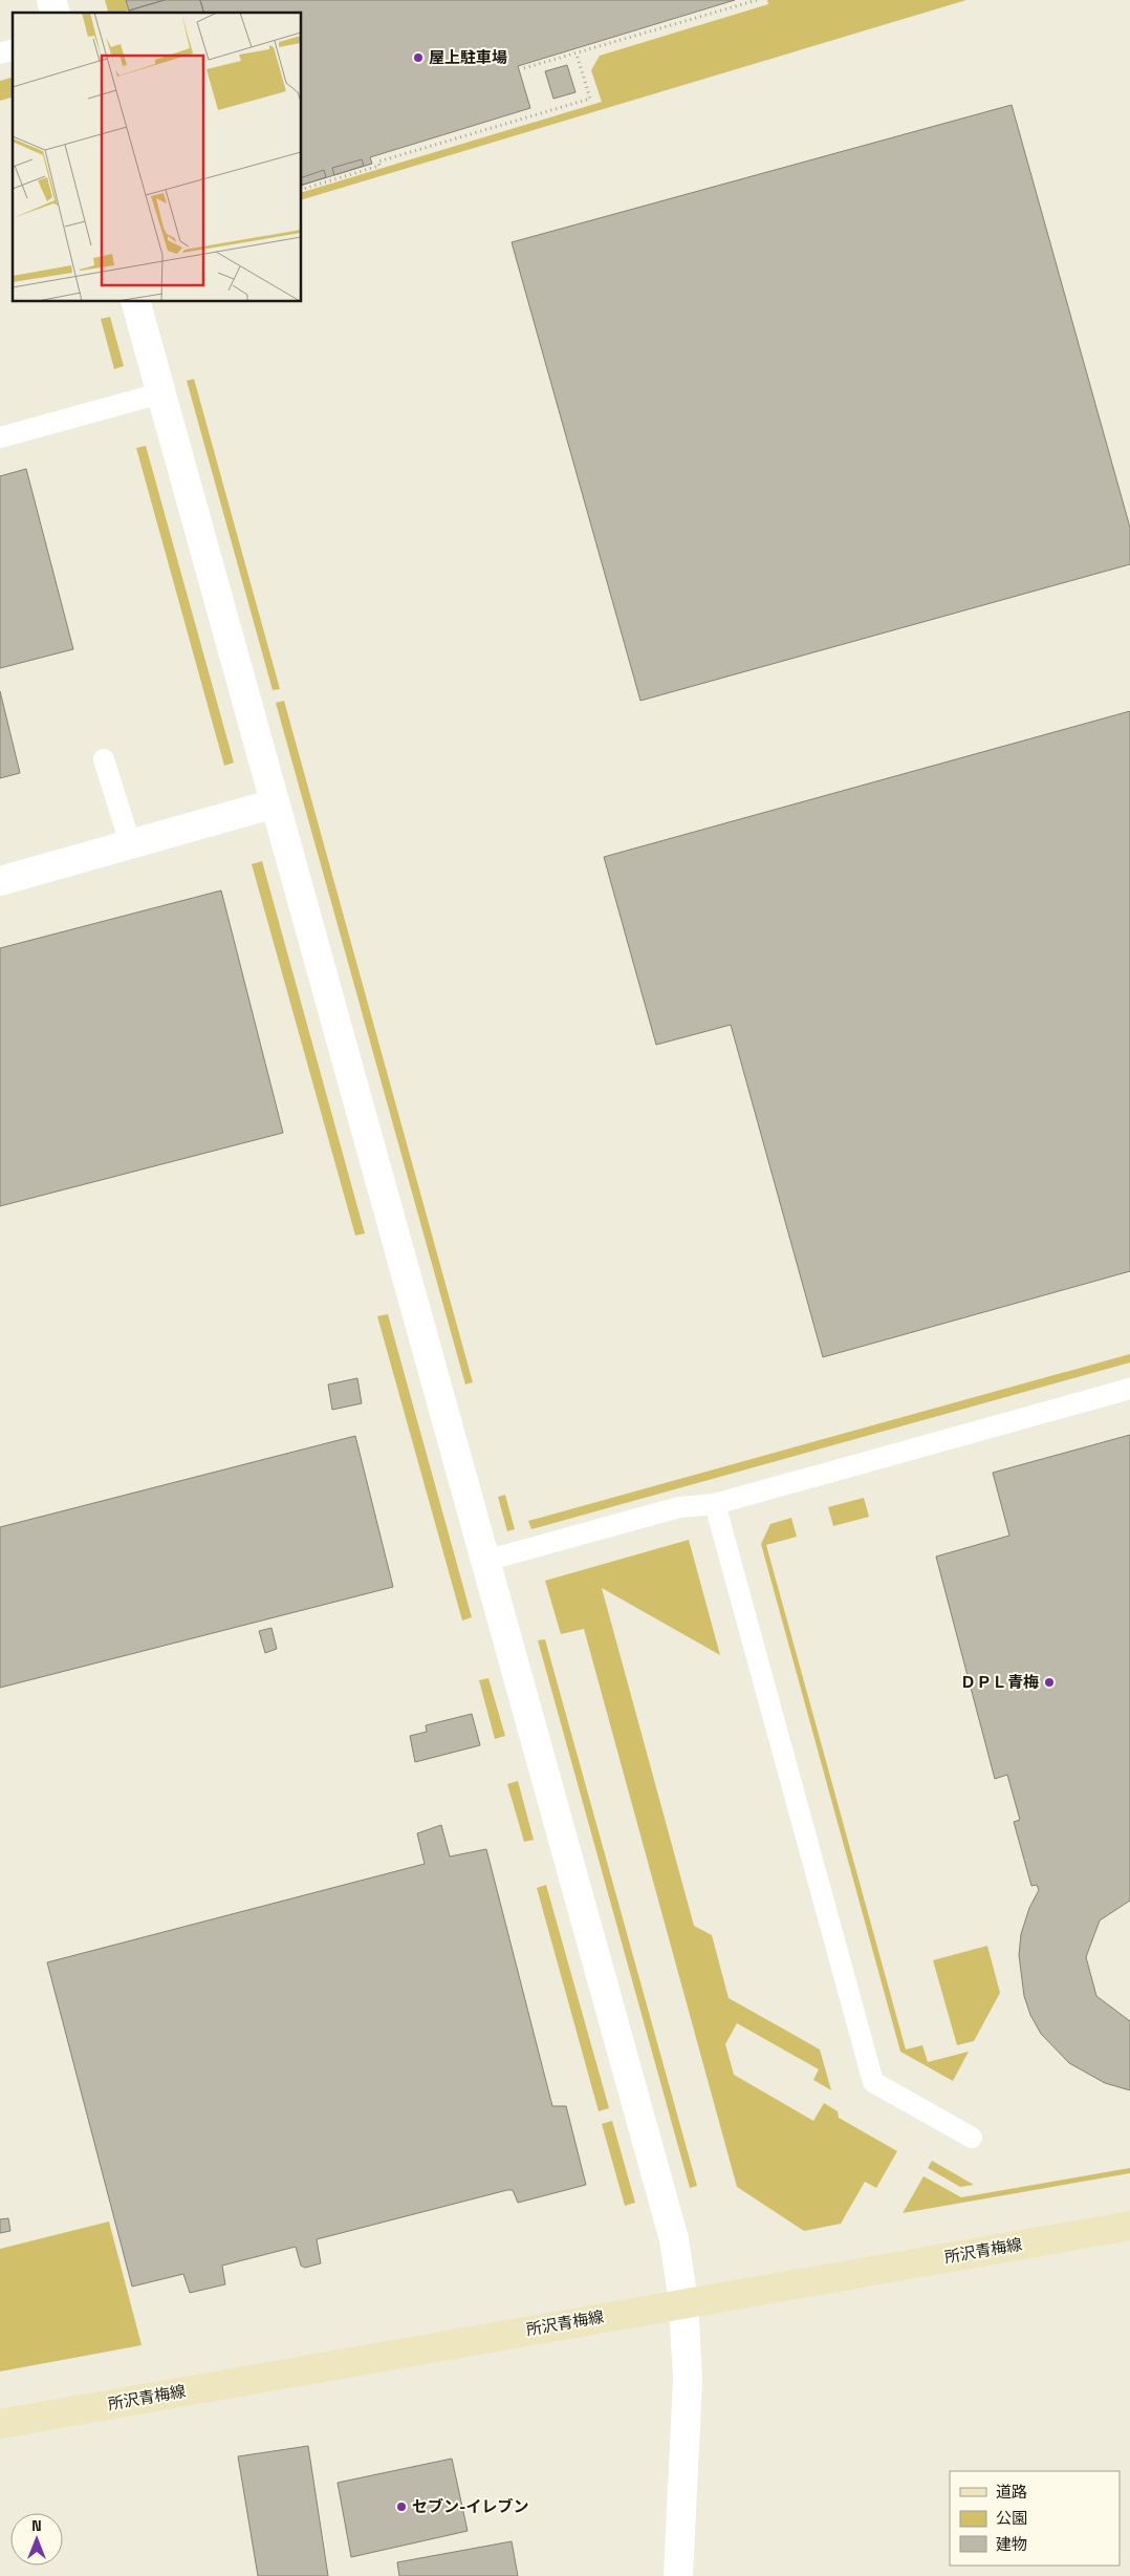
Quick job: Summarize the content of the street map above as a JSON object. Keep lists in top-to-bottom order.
{
  "streets": {
    "main road": ["所沢青梅線"]
  },
  "places": ["屋上駐車場", "ＤＰＬ青梅", "セブン-イレブン"],
  "legend": ["道路", "公園", "建物"],
  "north": "top"
}
